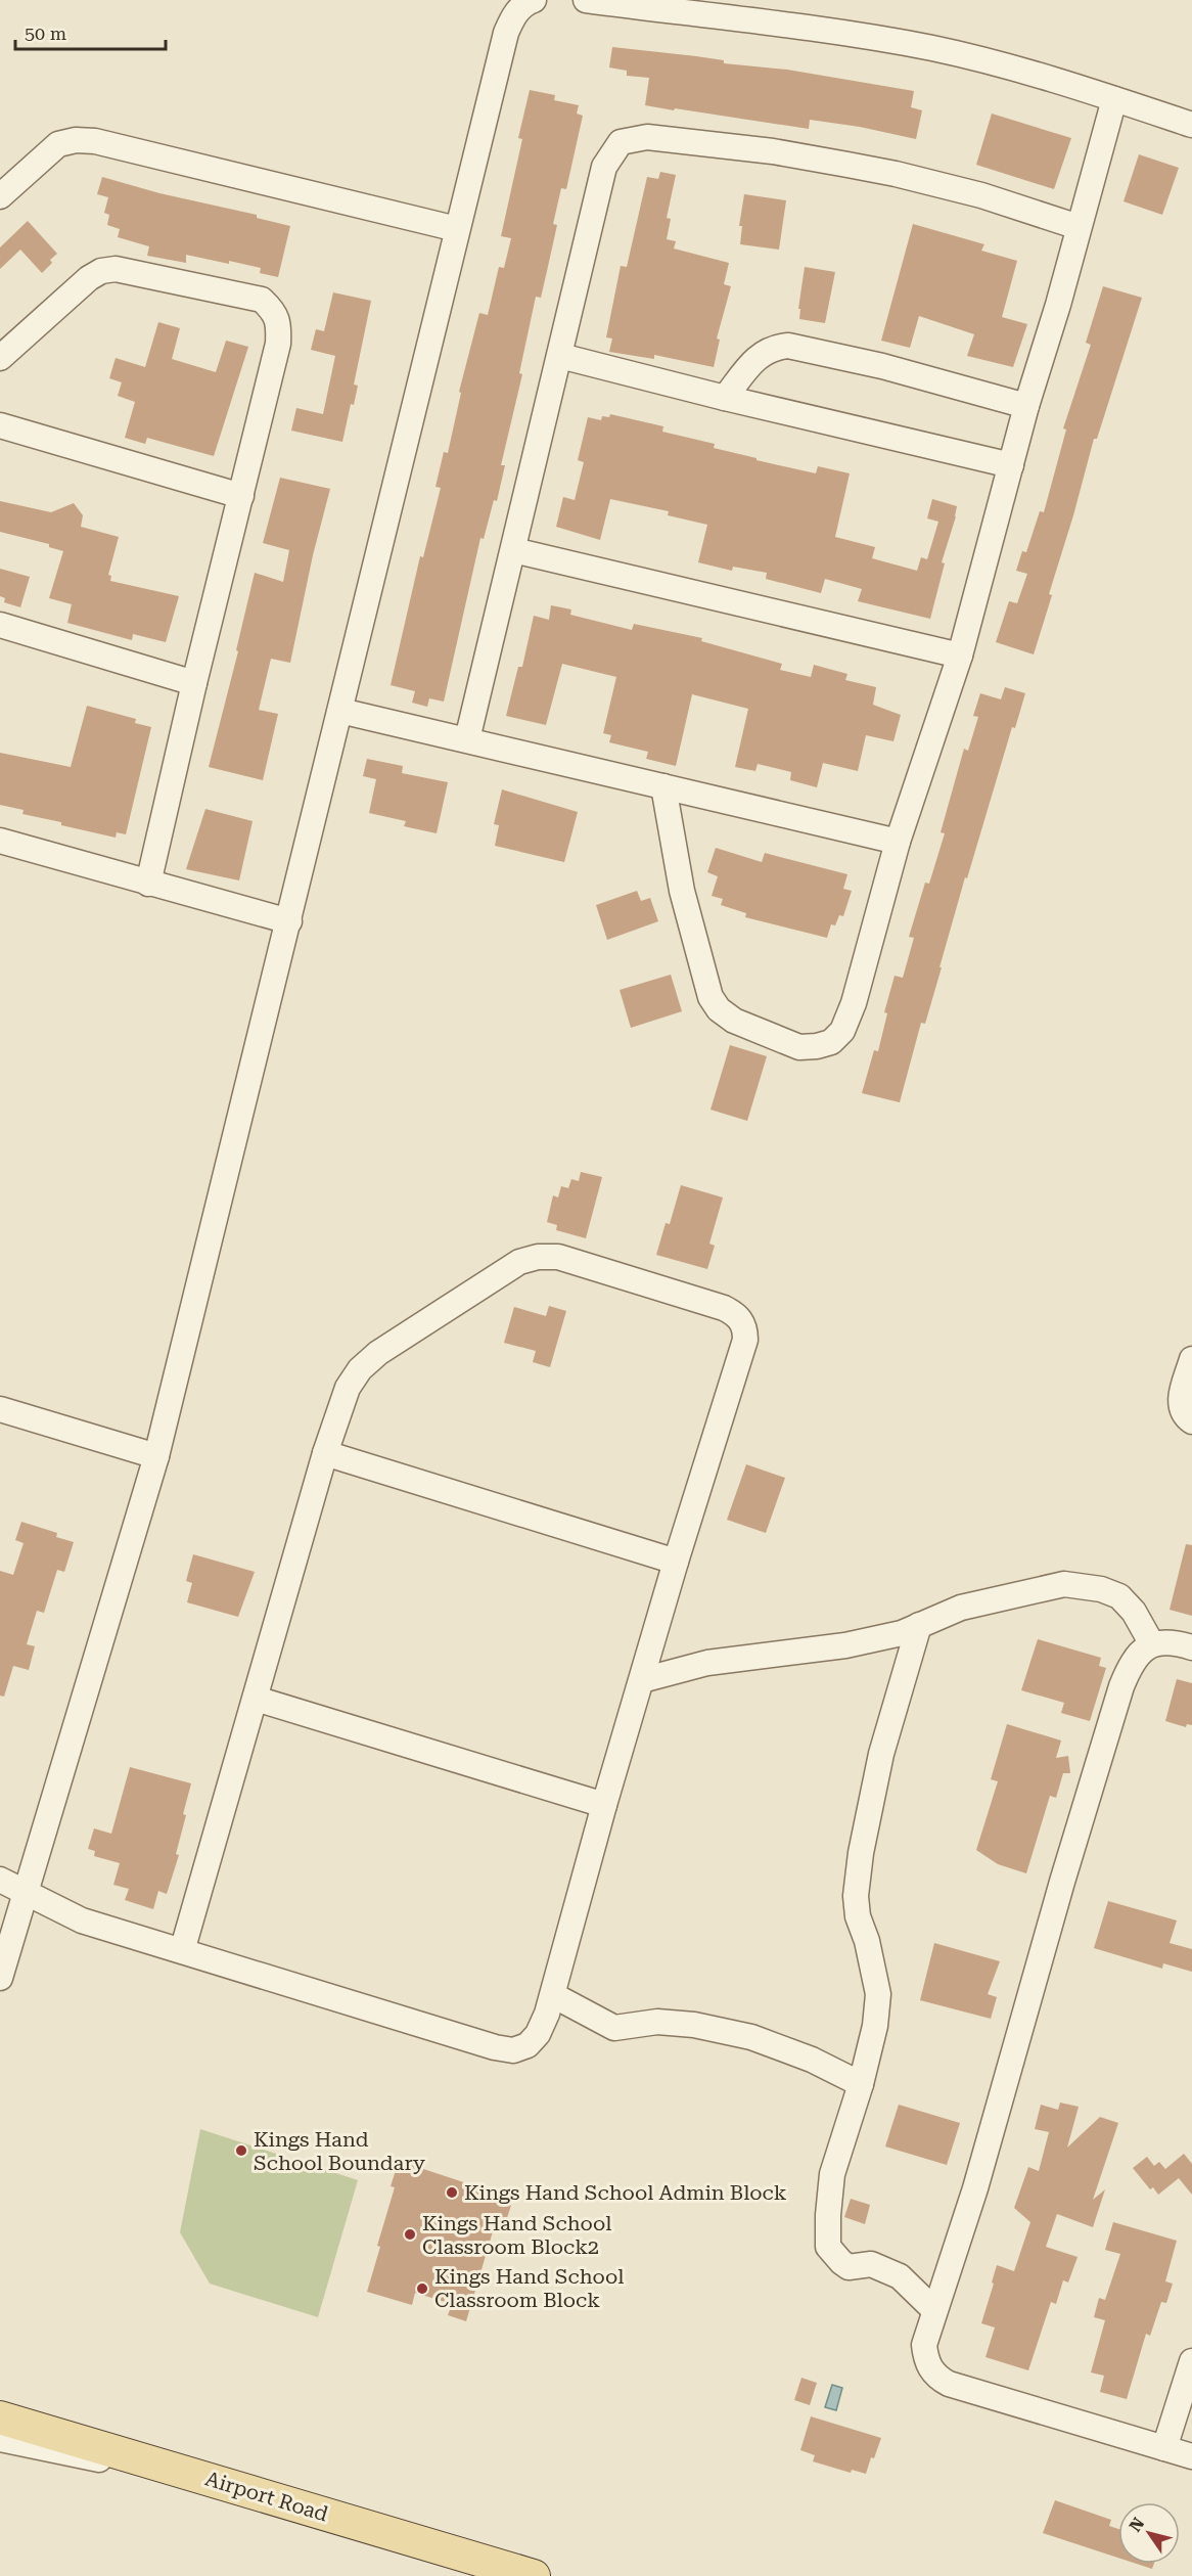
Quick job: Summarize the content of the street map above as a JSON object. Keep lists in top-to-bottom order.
{
  "streets": {
    "main road": ["Airport Road"]
  },
  "places": [
    "Kings Hand School Boundary",
    "Kings Hand School Admin Block",
    "Kings Hand School Classroom Block2",
    "Kings Hand School Classroom Block"
  ],
  "scale_bar": "50 m",
  "north": "top left"
}
